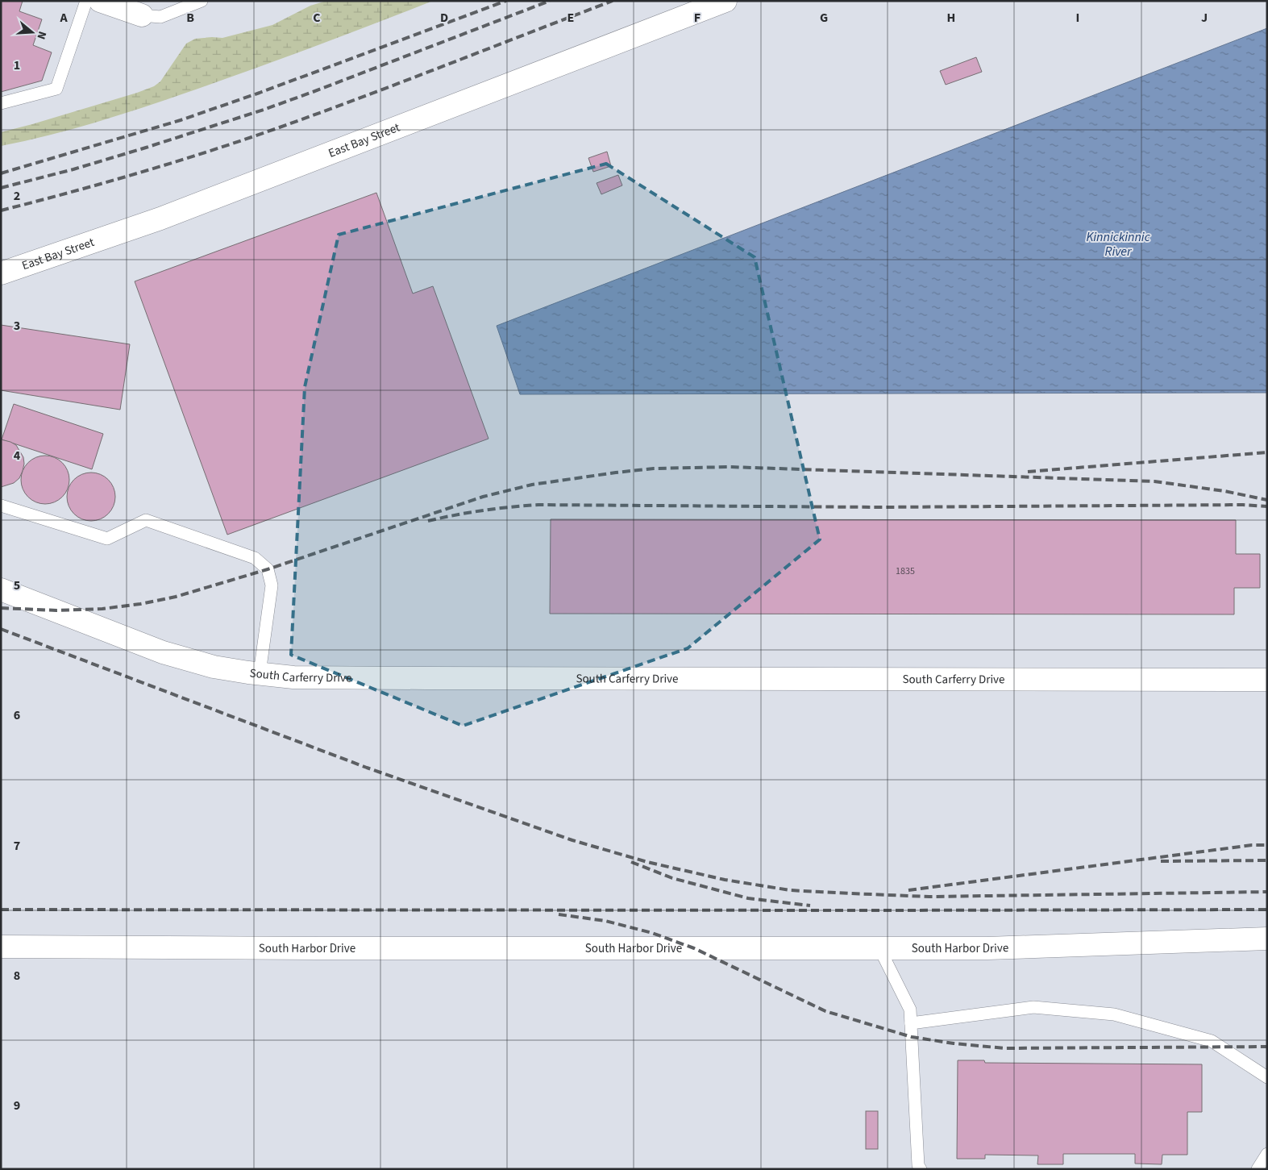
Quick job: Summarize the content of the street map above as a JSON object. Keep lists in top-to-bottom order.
{
  "streets": {
    "street": ["East Bay Street", "South Carferry Drive", "South Harbor Drive"]
  },
  "water": ["Kinnickinnic River"],
  "house_numbers": ["1835"],
  "north": "right",
  "grid": {
    "columns": [
      "A",
      "B",
      "C",
      "D",
      "E",
      "F",
      "G",
      "H",
      "I",
      "J"
    ],
    "rows": [
      "1",
      "2",
      "3",
      "4",
      "5",
      "6",
      "7",
      "8",
      "9"
    ]
  }
}
